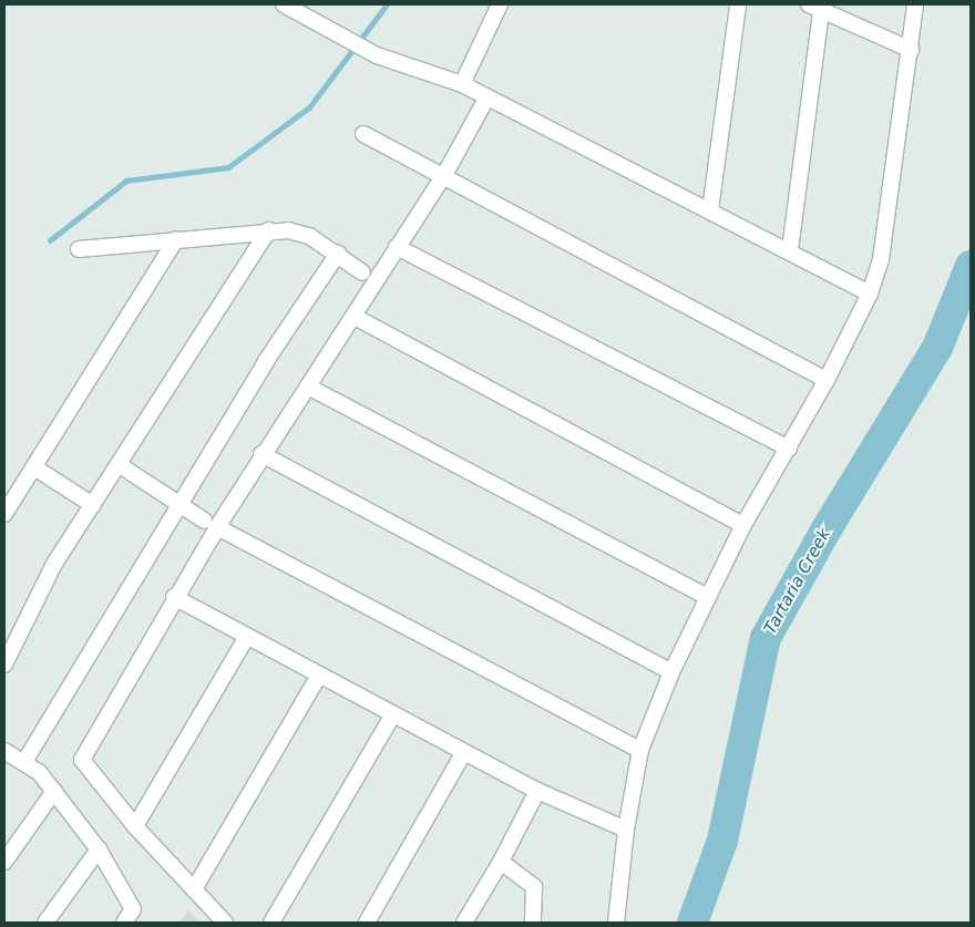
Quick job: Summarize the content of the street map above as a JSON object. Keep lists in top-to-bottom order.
{
  "water": ["Tartaria Creek"]
}
